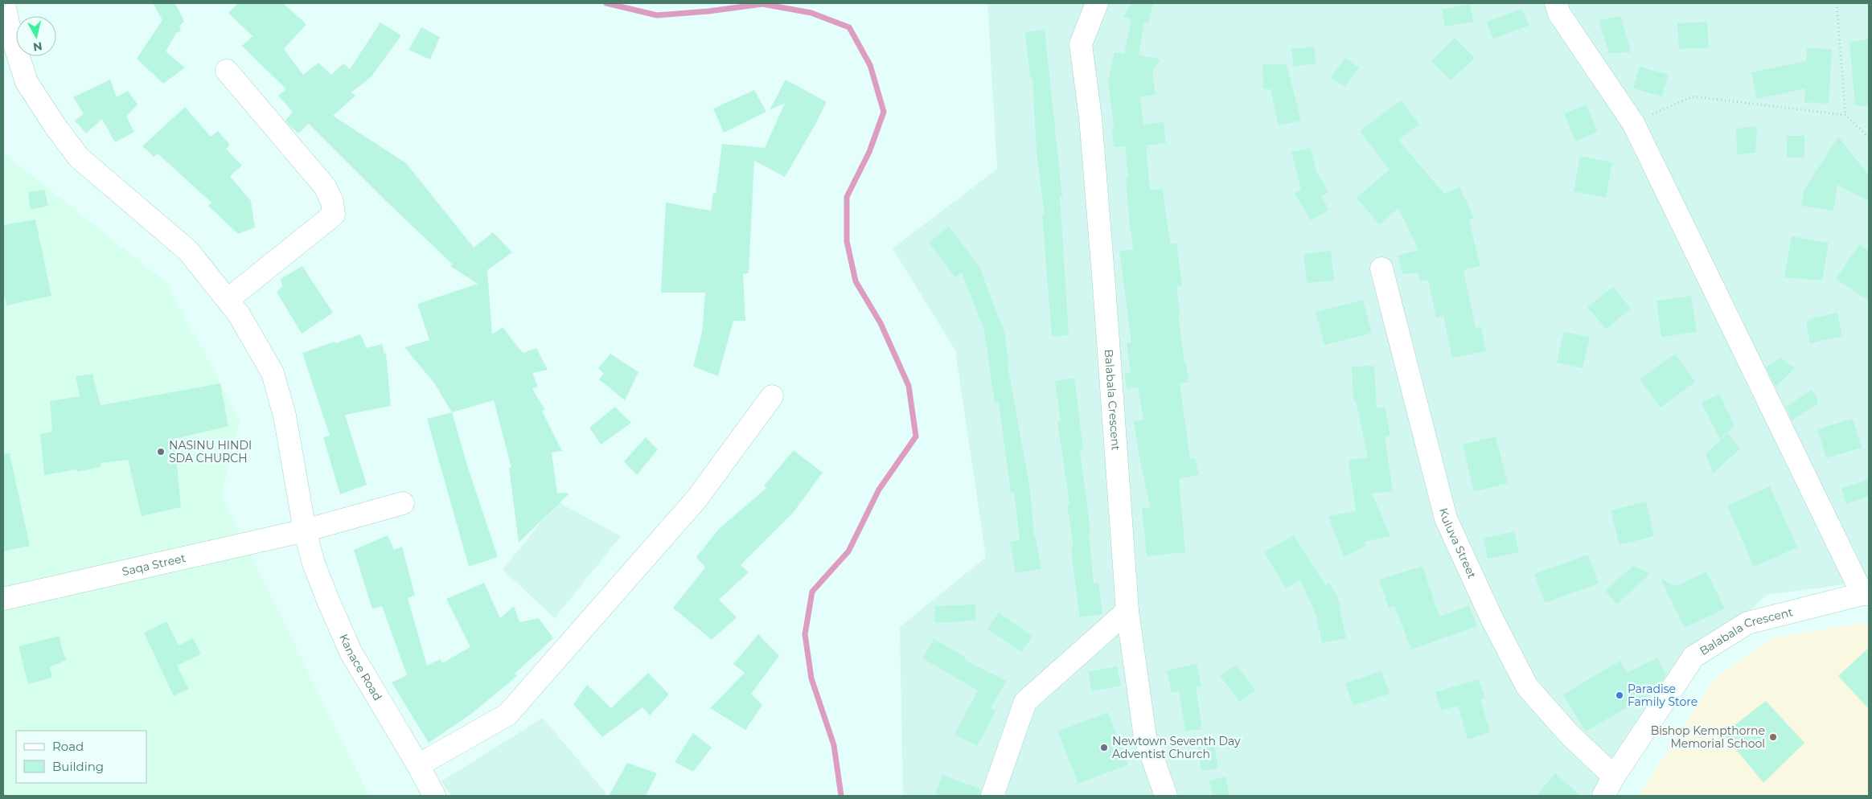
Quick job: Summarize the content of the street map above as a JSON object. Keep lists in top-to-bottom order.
{
  "streets": {
    "street": [
      "Balabala Crescent",
      "Kuluva Street",
      "Saqa Street",
      "Kanace Road"
    ]
  },
  "crossings": [
    ["Balabala Crescent", "Kuluva Street"],
    ["Saqa Street", "Kanace Road"]
  ],
  "places": [
    "NASINU HINDI SDA CHURCH",
    "Paradise Family Store",
    "Bishop Kempthorne Memorial School",
    "Newtown Seventh Day Adventist Church"
  ],
  "legend": ["Road", "Building"],
  "north": "bottom"
}
